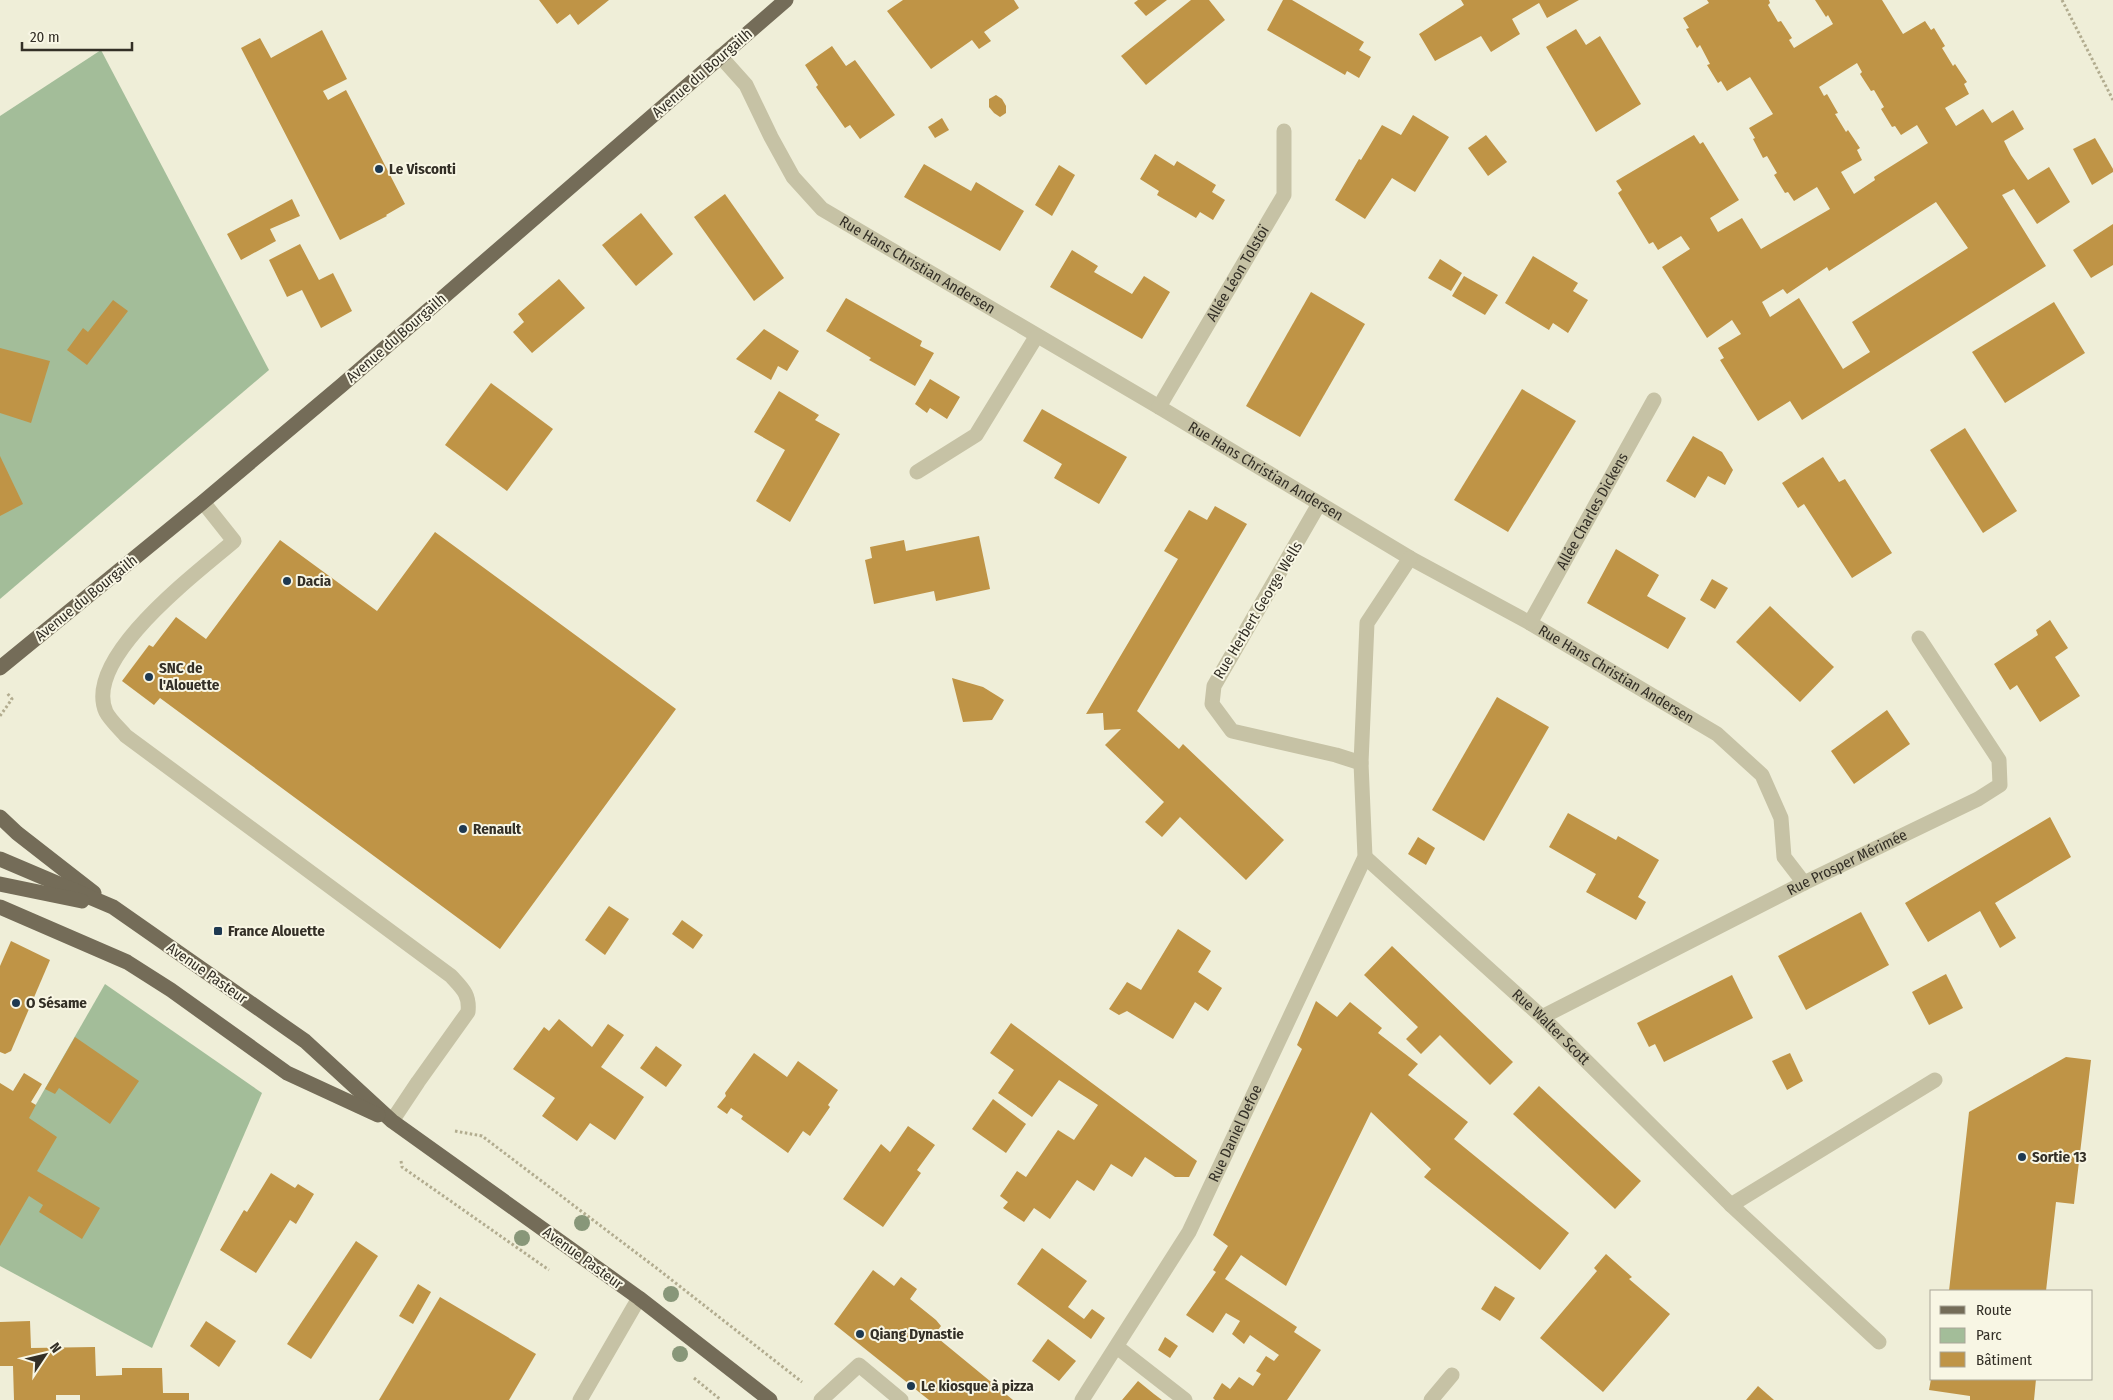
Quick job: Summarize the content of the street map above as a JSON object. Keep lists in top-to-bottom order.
{
  "streets": {
    "main road": ["Avenue du Bourgailh", "Avenue Pasteur"],
    "street": [
      "Rue Hans Christian Andersen",
      "Allée Léon Tolstoï",
      "Allée Charles Dickens",
      "Rue Herbert George Wells",
      "Rue Prosper Mérimée",
      "Rue Walter Scott",
      "Rue Daniel Defoe"
    ]
  },
  "crossings": [
    ["Avenue du Bourgailh", "Rue Hans Christian Andersen"],
    ["Rue Hans Christian Andersen", "Allée Léon Tolstoï"],
    ["Rue Hans Christian Andersen", "Allée Charles Dickens"],
    ["Rue Hans Christian Andersen", "Rue Herbert George Wells"],
    ["Rue Hans Christian Andersen", "Rue Prosper Mérimée"],
    ["Rue Prosper Mérimée", "Rue Walter Scott"],
    ["Rue Walter Scott", "Rue Daniel Defoe"]
  ],
  "places": {
    "other": [
      "Le Visconti",
      "Dacia",
      "SNC de l'Alouette",
      "Renault",
      "O Sésame",
      "Sortie 13",
      "Qiang Dynastie",
      "Le kiosque à pizza"
    ],
    "transit": ["France Alouette"]
  },
  "legend": ["Route", "Parc", "Bâtiment"],
  "scale_bar": "20 m",
  "north": "top right"
}
